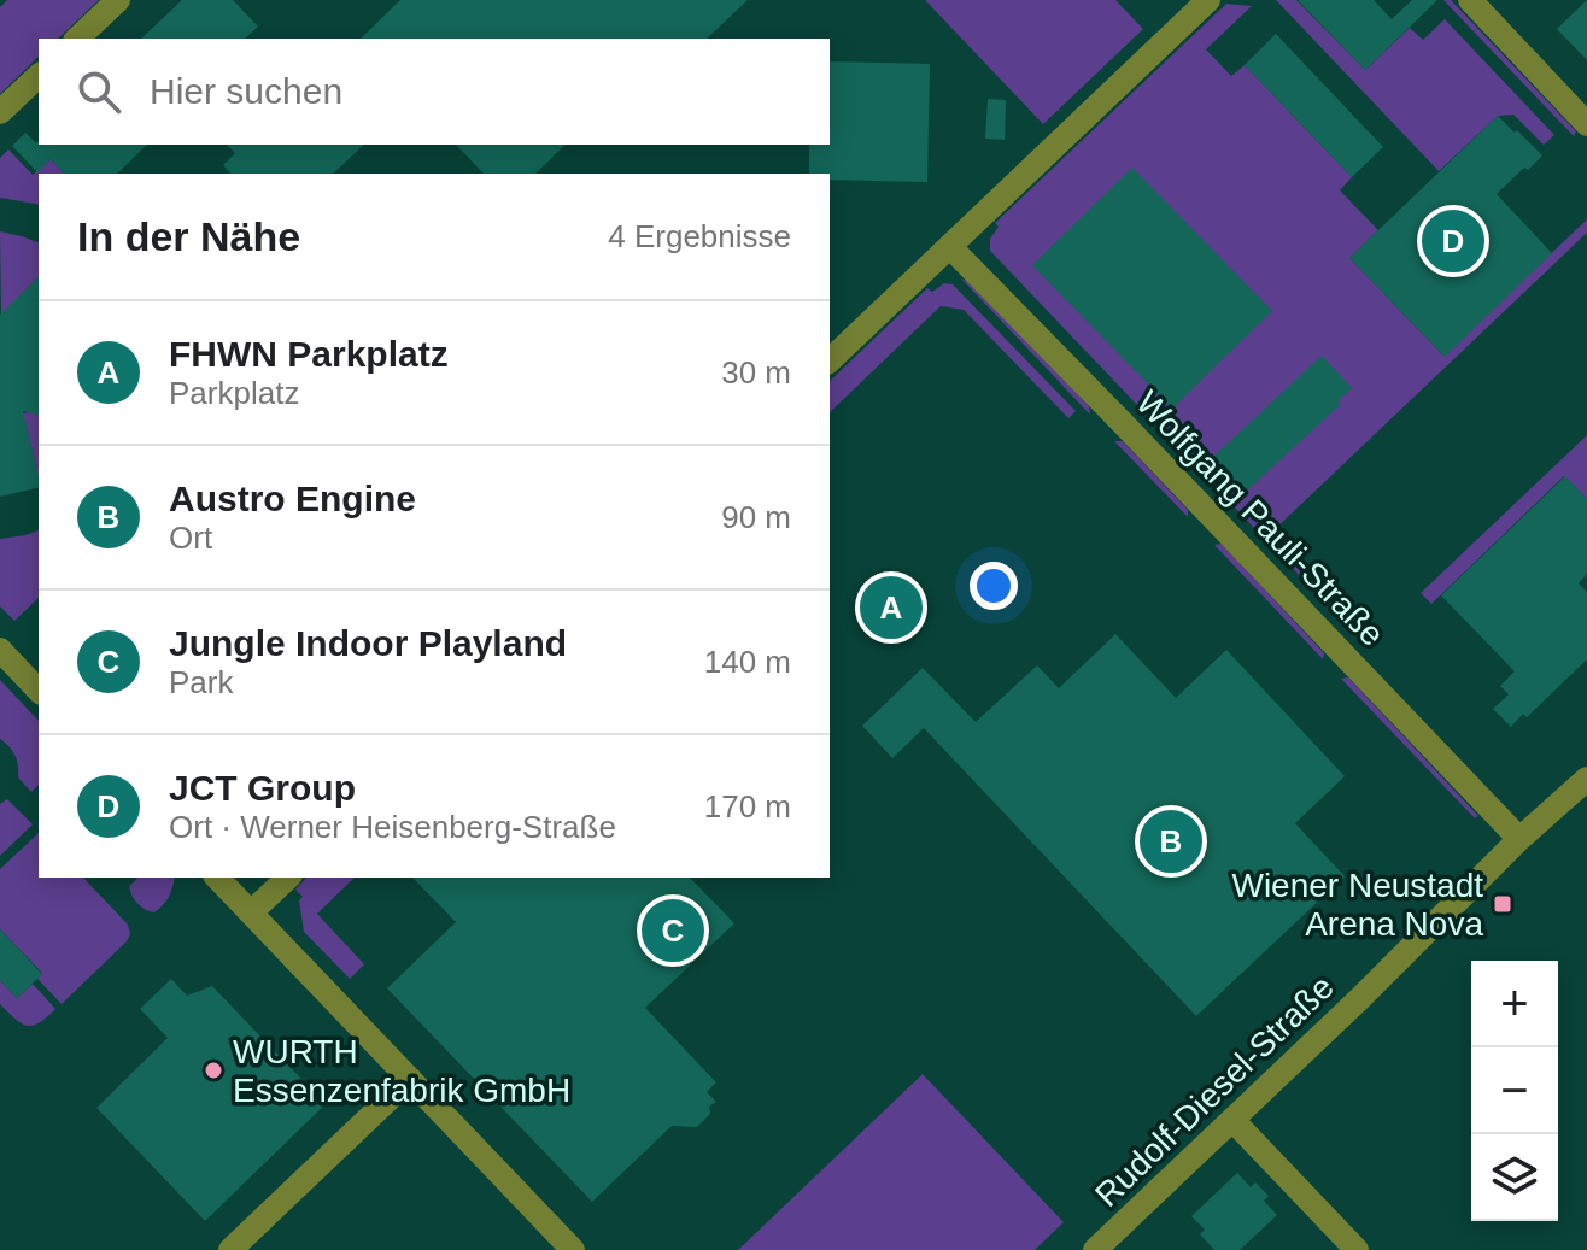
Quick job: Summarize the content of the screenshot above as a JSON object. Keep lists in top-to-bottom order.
{
  "streets": {
    "street": ["Wolfgang Pauli-Straße", "Rudolf-Diesel-Straße"]
  },
  "crossings": [
    ["Wolfgang Pauli-Straße", "Rudolf-Diesel-Straße"]
  ],
  "places": {
    "transit": ["Wiener Neustadt Arena Nova"],
    "other": ["WURTH Essenzenfabrik GmbH"]
  },
  "page": {
    "search": "Hier suchen",
    "heading": ["In der Nähe", "4 Ergebnisse"],
    "pins": [
      "D",
      "A",
      "B",
      "C"
    ],
    "list": [
      {
        "mark": "A",
        "name": "FHWN Parkplatz",
        "note": "Parkplatz",
        "value": "30 m"
      },
      {
        "mark": "B",
        "name": "Austro Engine",
        "note": "Ort",
        "value": "90 m"
      },
      {
        "mark": "C",
        "name": "Jungle Indoor Playland",
        "note": "Park",
        "value": "140 m"
      },
      {
        "mark": "D",
        "name": "JCT Group",
        "note": "Ort · Werner Heisenberg-Straße",
        "value": "170 m"
      }
    ],
    "map_buttons": ["+", "−"]
  }
}
